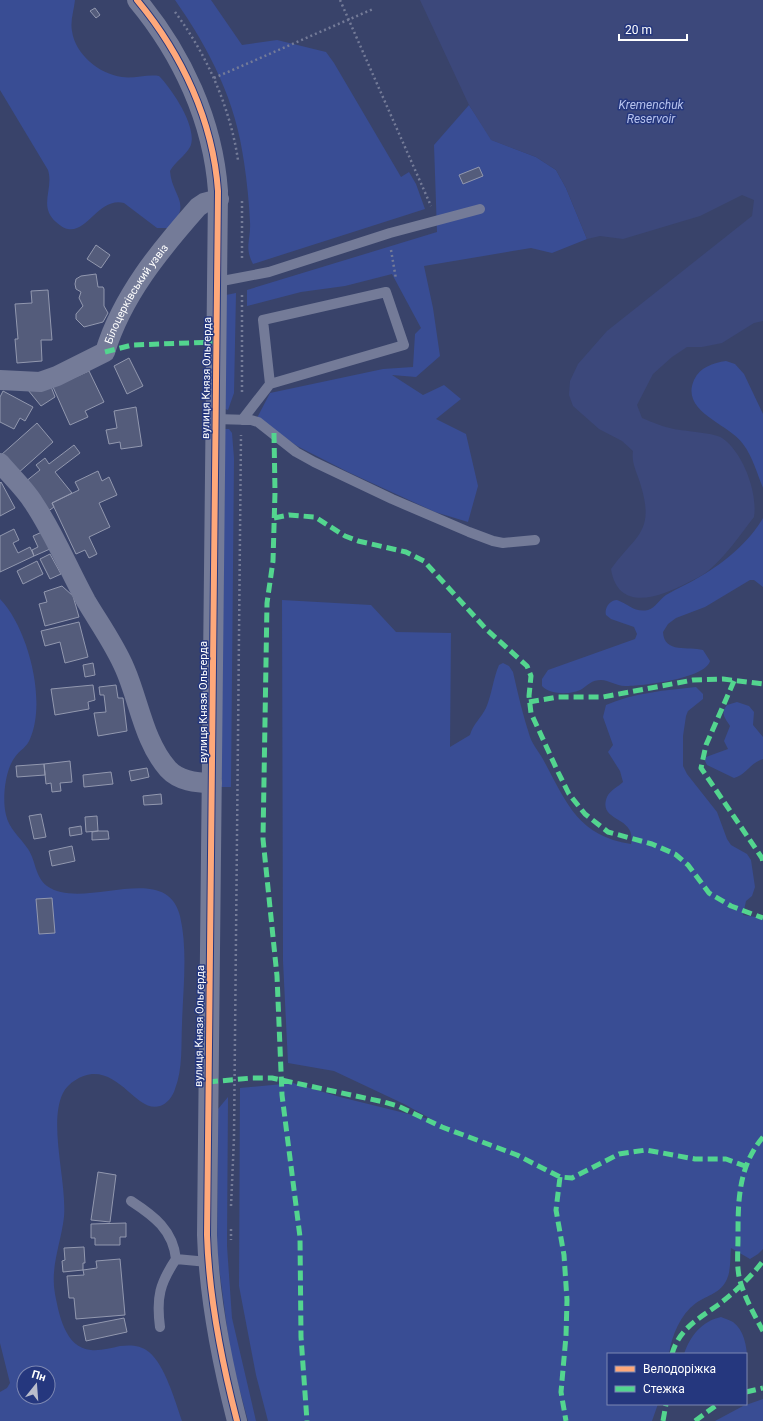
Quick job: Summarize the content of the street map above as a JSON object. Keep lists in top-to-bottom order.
{
  "streets": {
    "street": ["Білоцерківський узвіз", "вулиця Князя Ольгерда"]
  },
  "crossings": [
    ["Білоцерківський узвіз", "вулиця Князя Ольгерда"]
  ],
  "water": ["Kremenchuk Reservoir"],
  "legend": ["Велодоріжка", "Стежка"],
  "scale_bar": "20 m",
  "north": "top"
}
